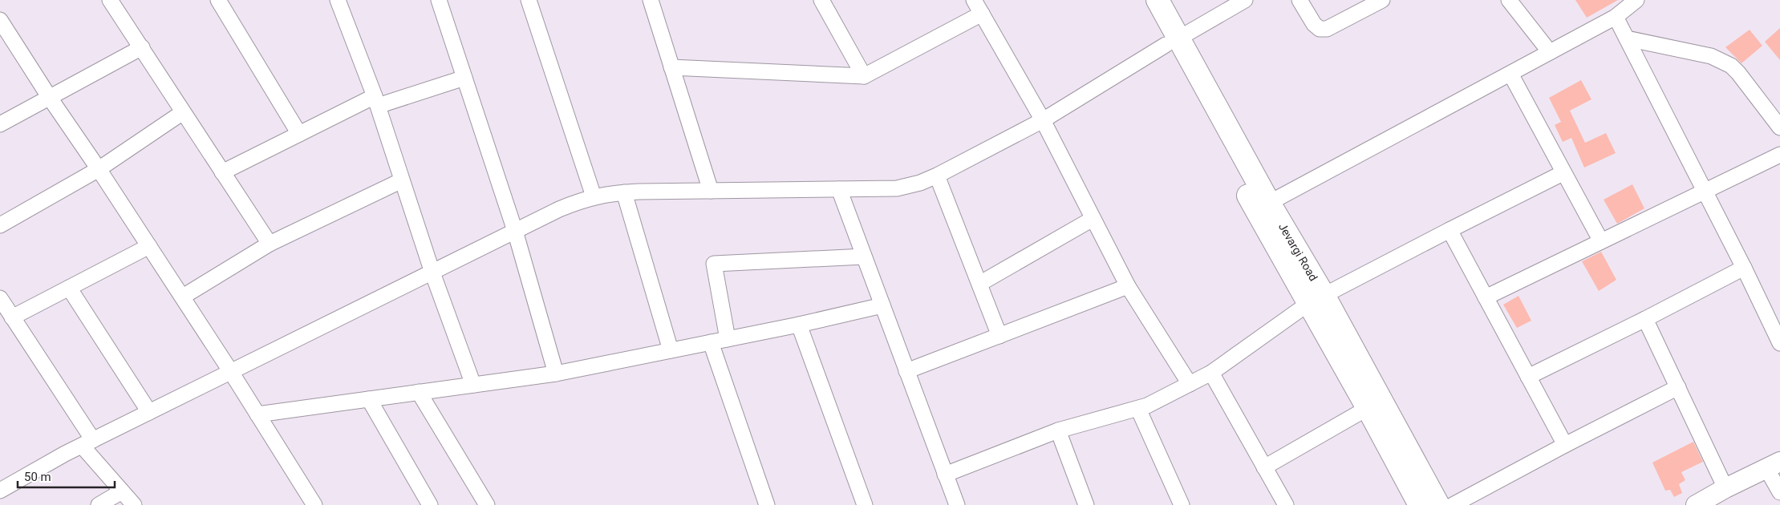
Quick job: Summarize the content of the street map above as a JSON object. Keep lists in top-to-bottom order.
{
  "streets": {
    "main road": ["Jevargi Road"]
  },
  "scale_bar": "50 m"
}
